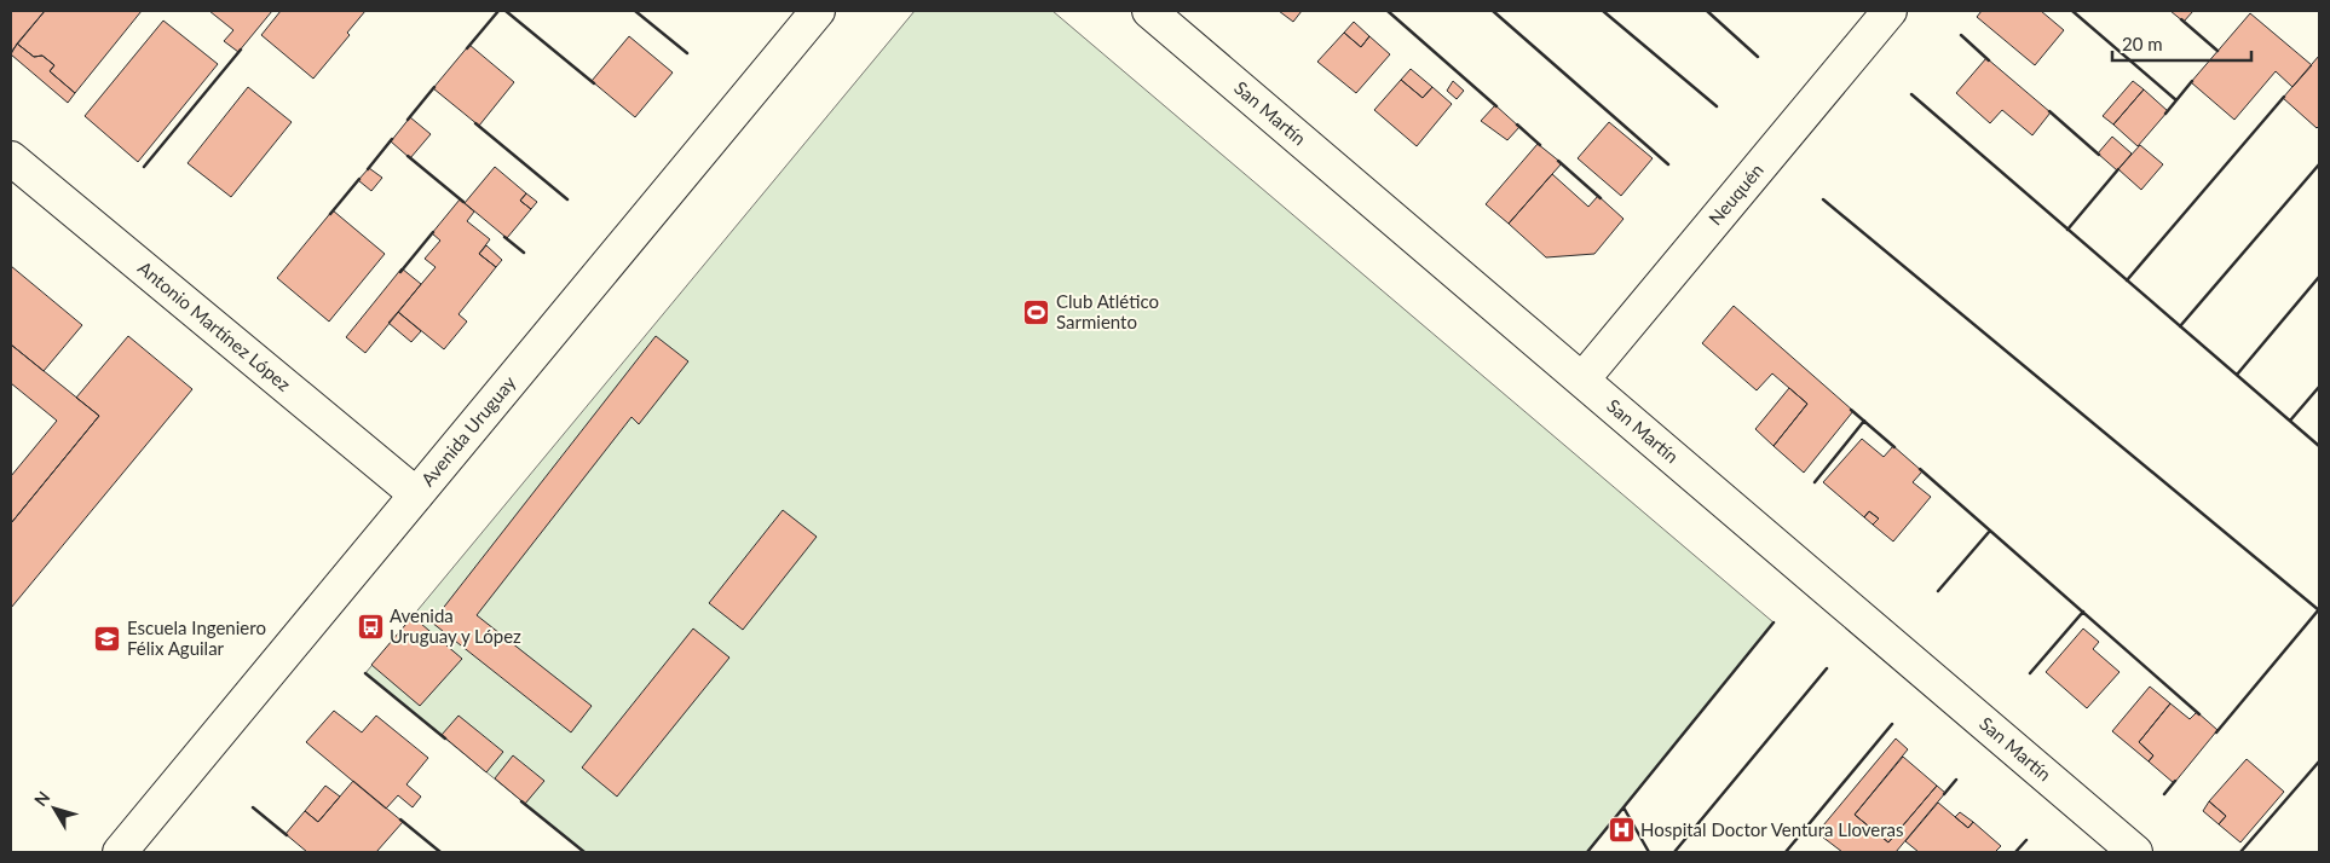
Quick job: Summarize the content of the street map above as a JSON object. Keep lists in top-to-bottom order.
{
  "streets": {
    "street": [
      "San Martín",
      "Neuquén",
      "Antonio Martínez López",
      "Avenida Uruguay"
    ]
  },
  "crossings": [
    ["San Martín", "Neuquén"],
    ["Antonio Martínez López", "Avenida Uruguay"]
  ],
  "places": {
    "sports": ["Club Atlético Sarmiento"],
    "bus stop": ["Avenida Uruguay y López"],
    "school or university": ["Escuela Ingeniero Félix Aguilar"],
    "hospital": ["Hospital Doctor Ventura Lloveras"]
  },
  "scale_bar": "20 m",
  "north": "top left"
}
